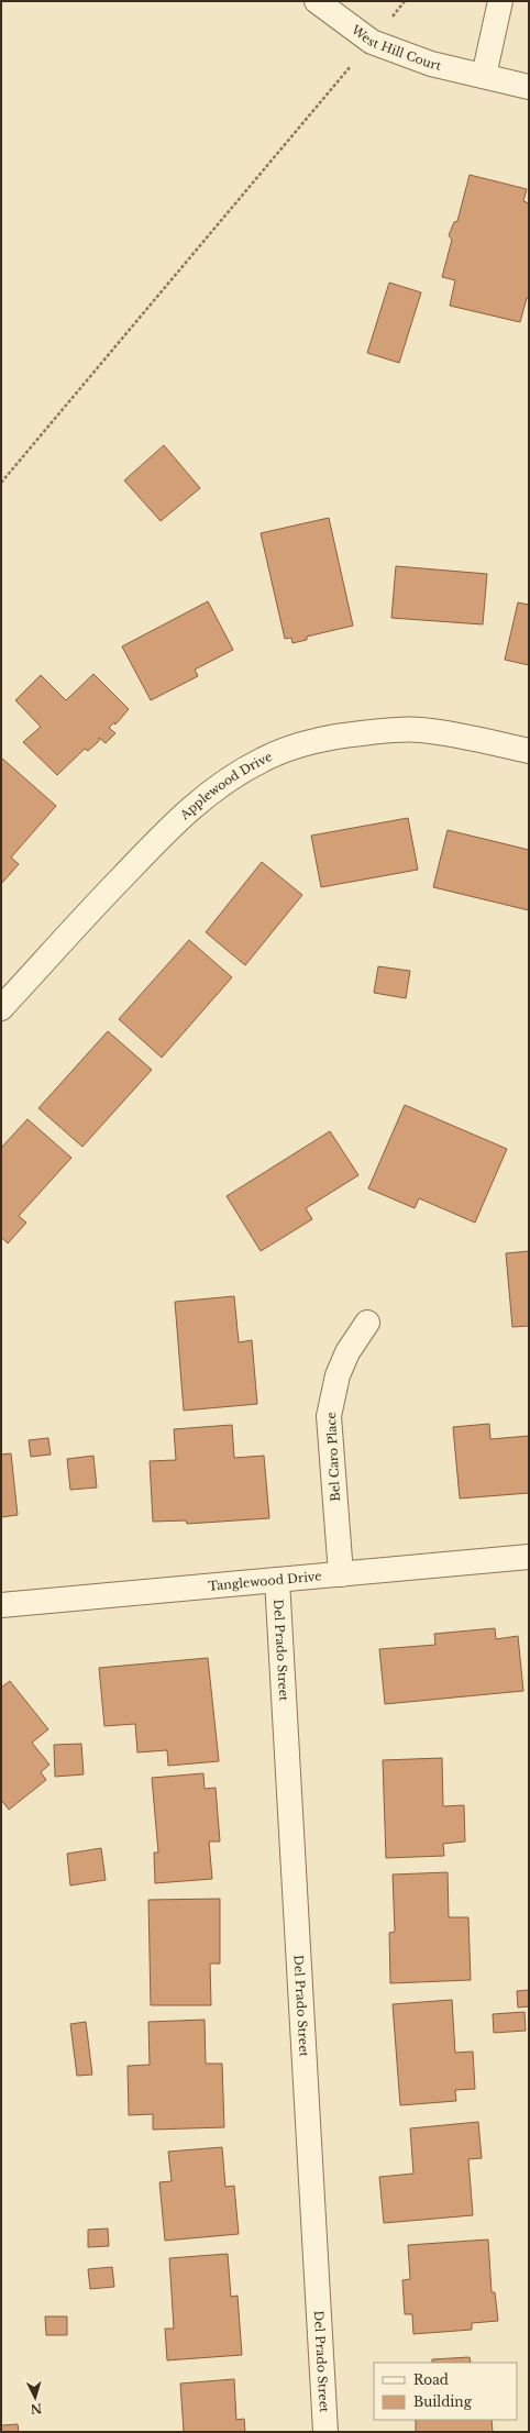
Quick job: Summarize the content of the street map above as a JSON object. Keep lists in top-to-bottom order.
{
  "streets": {
    "street": [
      "West Hill Court",
      "Applewood Drive",
      "Bel Caro Place",
      "Tanglewood Drive",
      "Del Prado Street"
    ]
  },
  "crossings": [
    ["Bel Caro Place", "Tanglewood Drive"],
    ["Tanglewood Drive", "Del Prado Street"]
  ],
  "legend": ["Road", "Building"],
  "north": "bottom"
}
